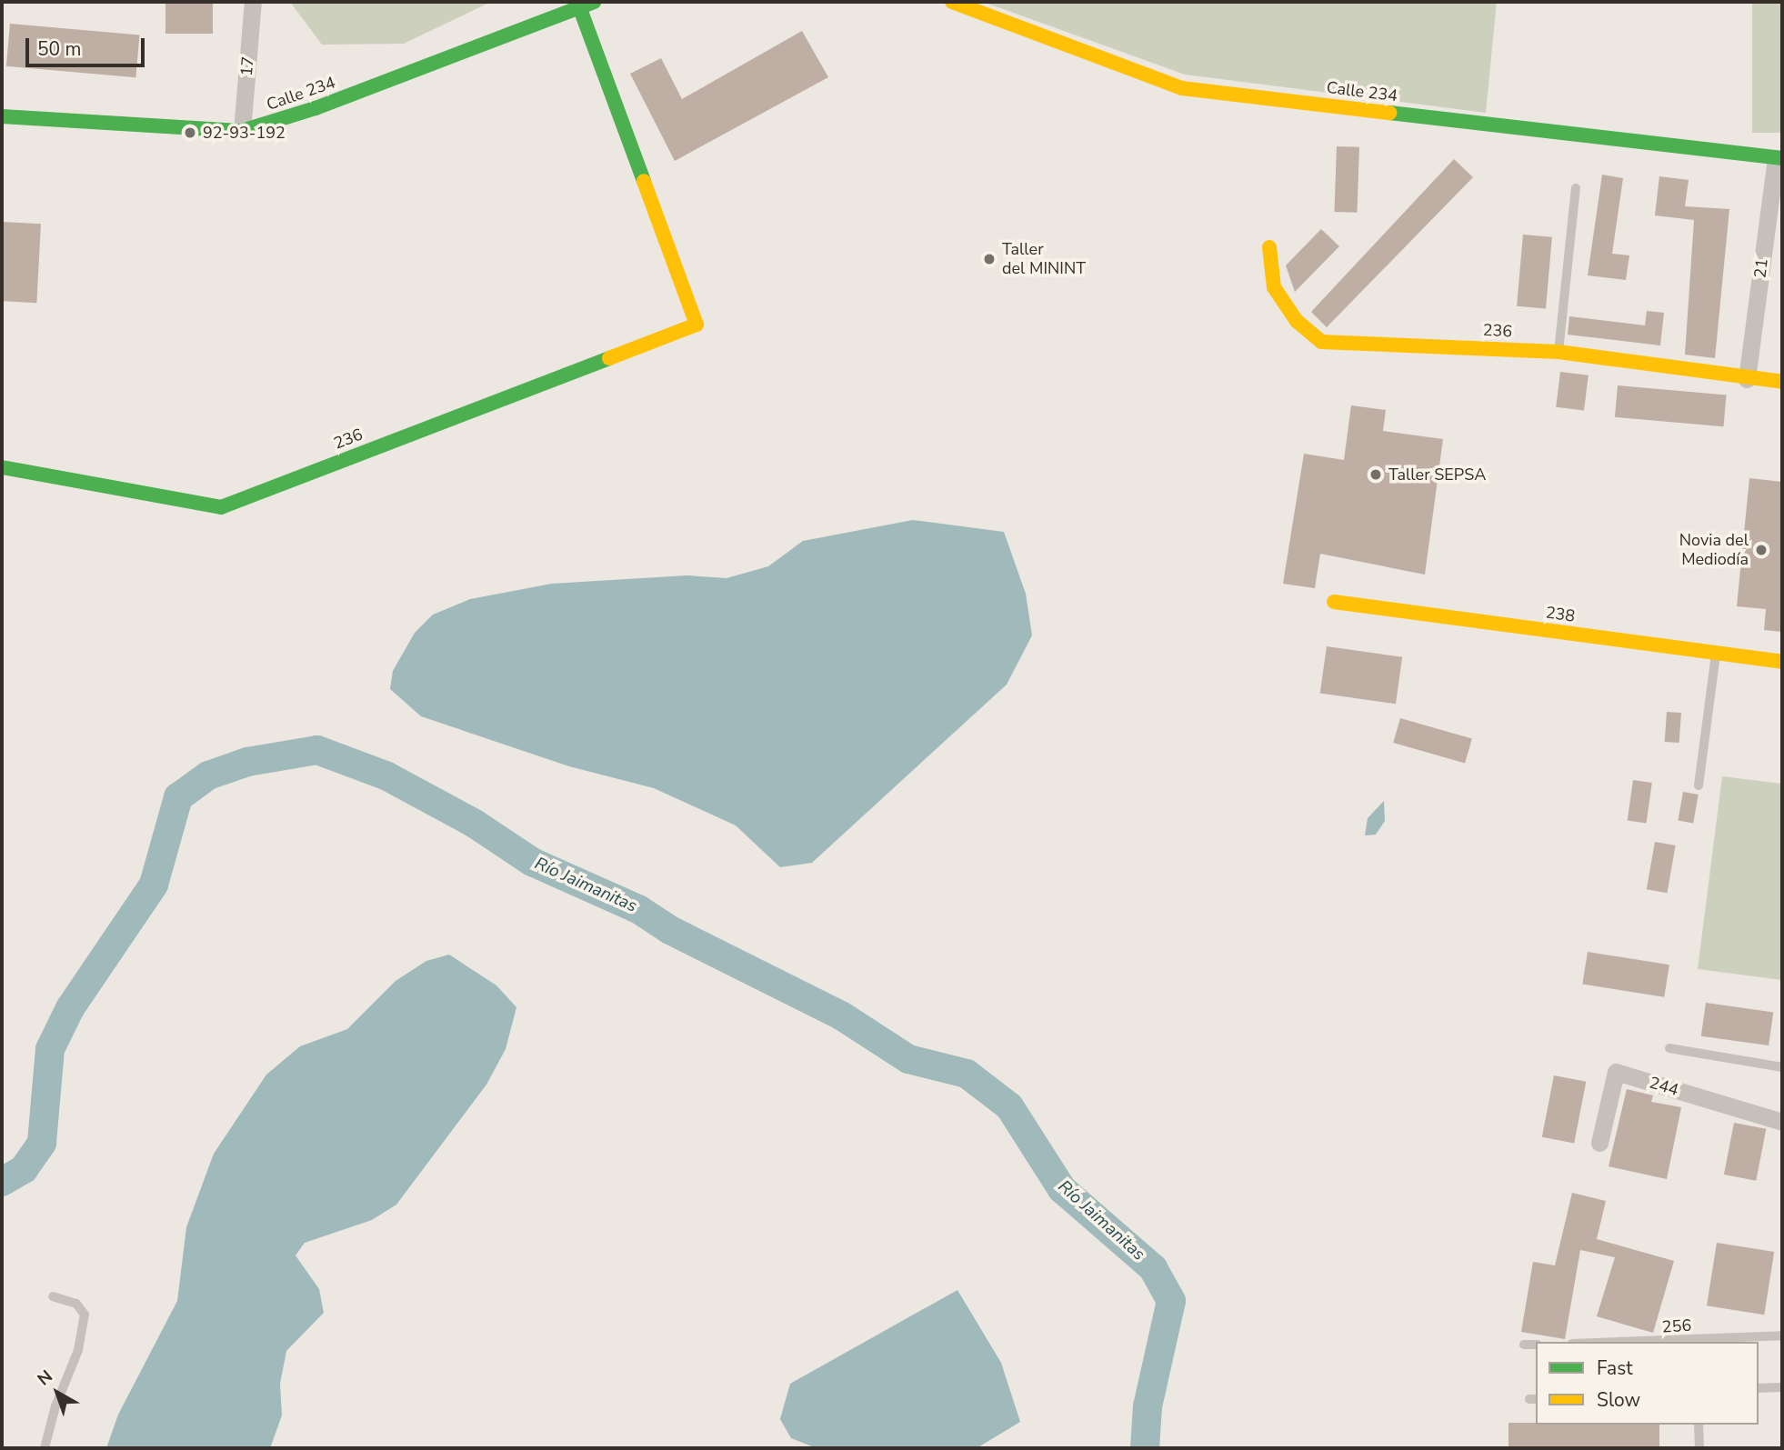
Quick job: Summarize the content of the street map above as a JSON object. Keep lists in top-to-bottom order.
{
  "streets": {
    "street": [
      "17",
      "Calle 234",
      "21",
      "236",
      "238",
      "244"
    ],
    "lane": ["256"]
  },
  "crossings": [
    ["17", "Calle 234"],
    ["Calle 234", "21"],
    ["Calle 234", "236"],
    ["21", "236"]
  ],
  "water": ["Río Jaimanitas"],
  "places": [
    "92-93-192",
    "Taller del MININT",
    "Taller SEPSA",
    "Novia del Mediodía"
  ],
  "legend": ["Fast", "Slow"],
  "scale_bar": "50 m",
  "north": "top left"
}
